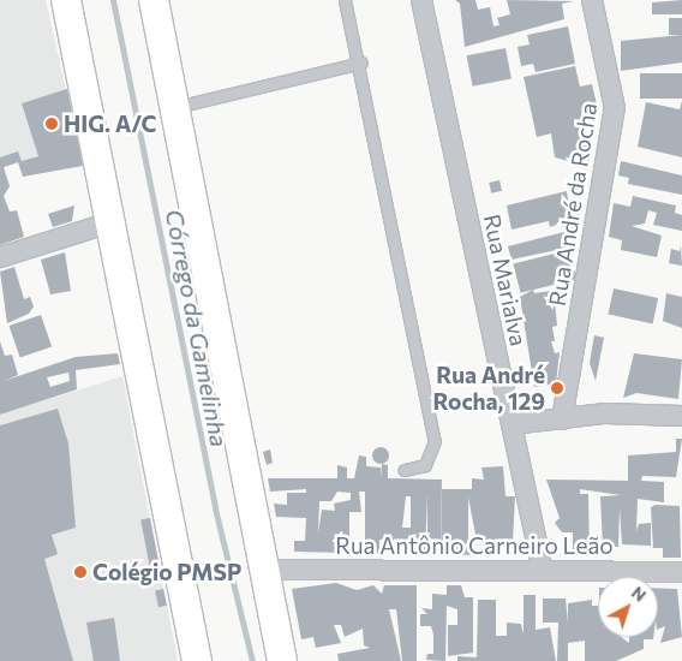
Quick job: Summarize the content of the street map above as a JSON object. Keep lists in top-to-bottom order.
{
  "streets": {
    "street": ["Rua André da Rocha", "Rua Marialva", "Rua Antônio Carneiro Leão"]
  },
  "crossings": [
    ["Rua Marialva", "Rua Antônio Carneiro Leão"]
  ],
  "water": ["Córrego da Gamelinha"],
  "places": ["HIG. A/C", "Rua André Rocha, 129", "Colégio PMSP"],
  "north": "top right"
}
